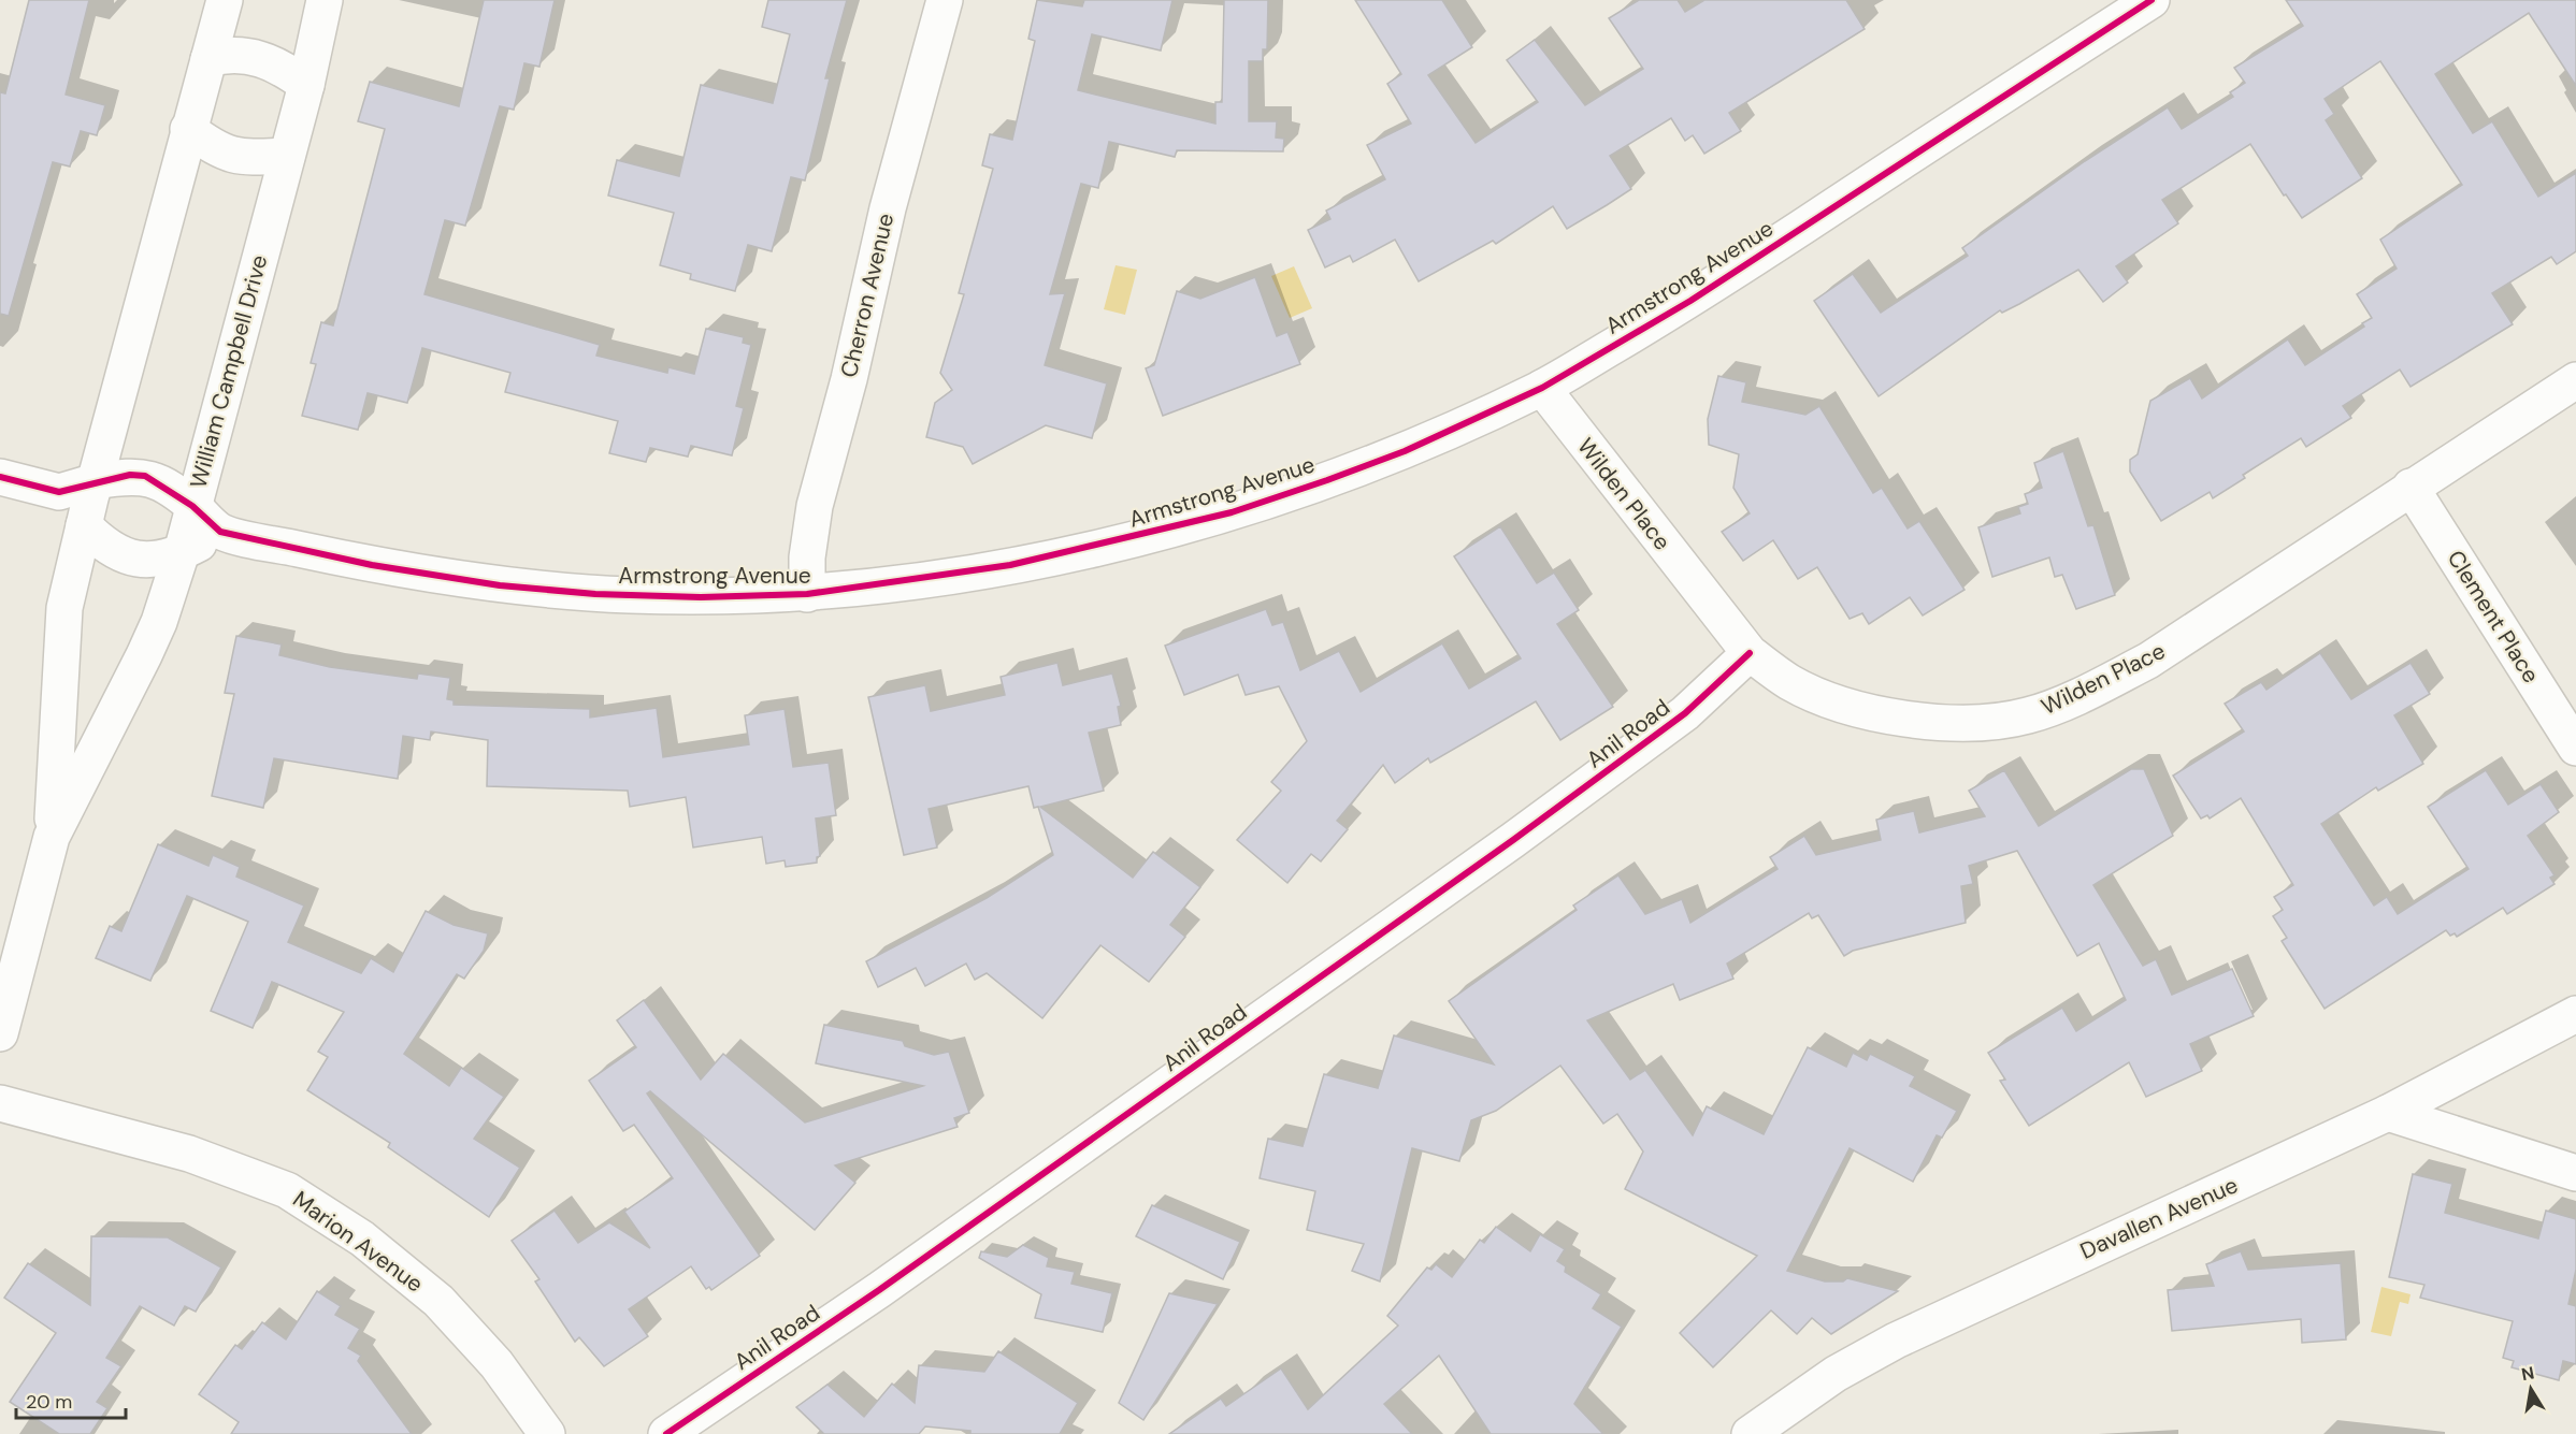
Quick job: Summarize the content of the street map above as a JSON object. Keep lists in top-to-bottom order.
{
  "streets": {
    "street": [
      "Armstrong Avenue",
      "Cherron Avenue",
      "William Campbell Drive",
      "Wilden Place",
      "Clement Place",
      "Anil Road",
      "Davallen Avenue",
      "Marion Avenue"
    ]
  },
  "crossings": [
    ["Armstrong Avenue", "Cherron Avenue"],
    ["Armstrong Avenue", "Wilden Place"],
    ["Wilden Place", "Clement Place"],
    ["Wilden Place", "Anil Road"]
  ],
  "scale_bar": "20 m",
  "north": "top"
}
